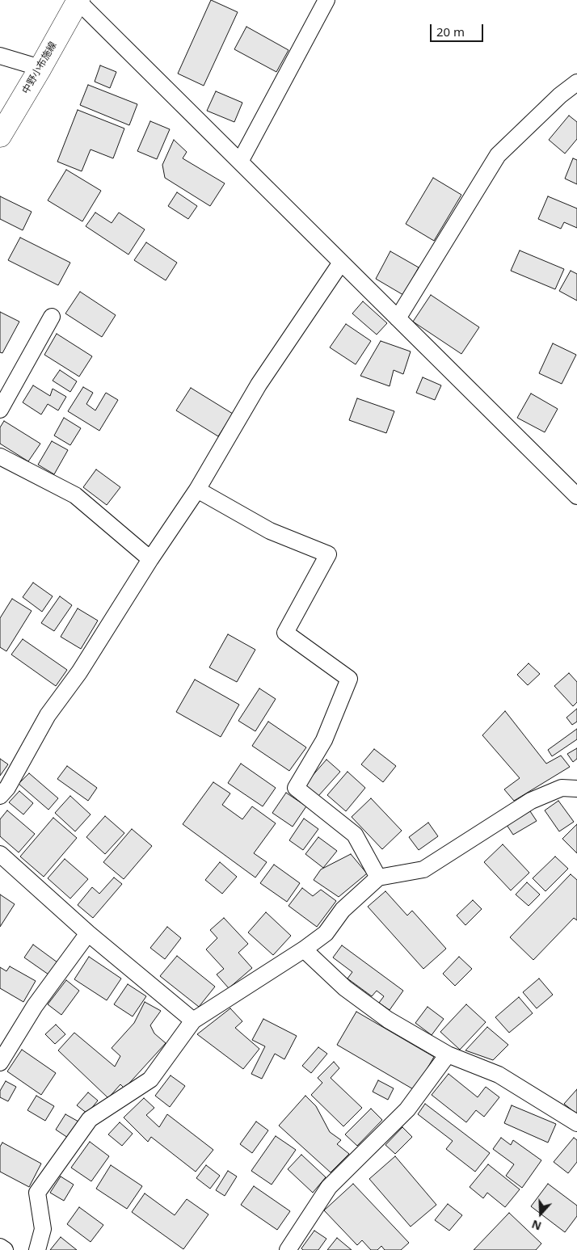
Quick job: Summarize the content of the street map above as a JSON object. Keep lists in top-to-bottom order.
{
  "streets": {
    "main road": ["中野小布施線"]
  },
  "scale_bar": "20 m",
  "north": "bottom"
}
